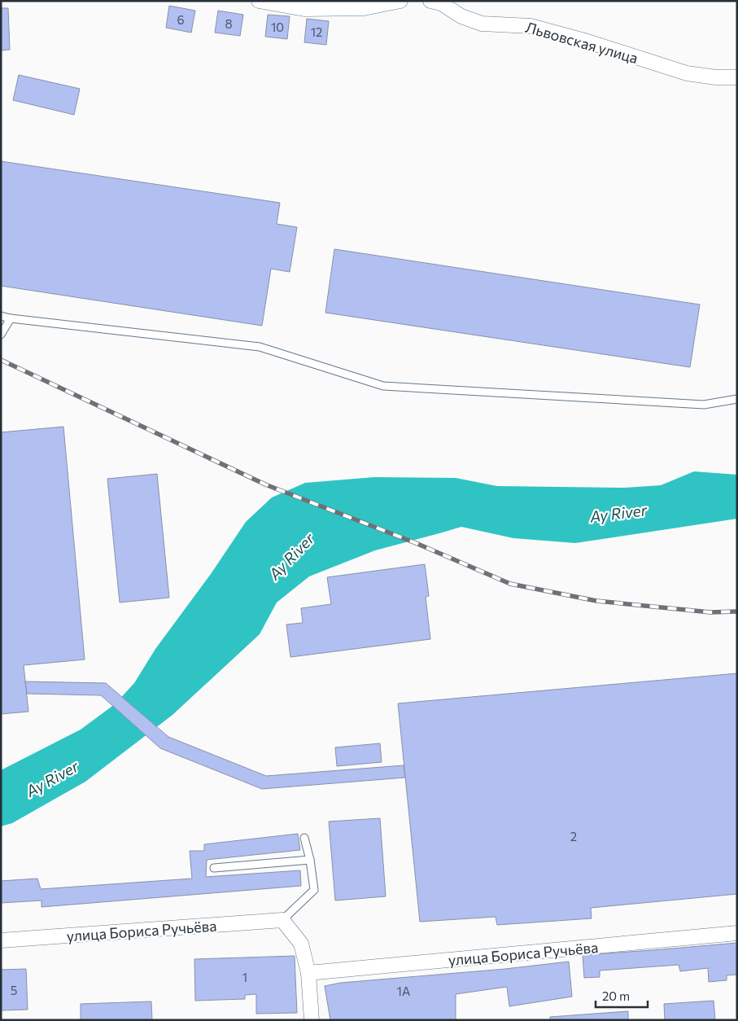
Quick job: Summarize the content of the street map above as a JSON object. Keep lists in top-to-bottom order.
{
  "streets": {
    "street": ["Львовская улица", "улица Бориса Ручьёва"]
  },
  "water": ["Ay River"],
  "house_numbers": [
    "6",
    "8",
    "10",
    "12",
    "2",
    "1",
    "5",
    "1А"
  ],
  "scale_bar": "20 m"
}
